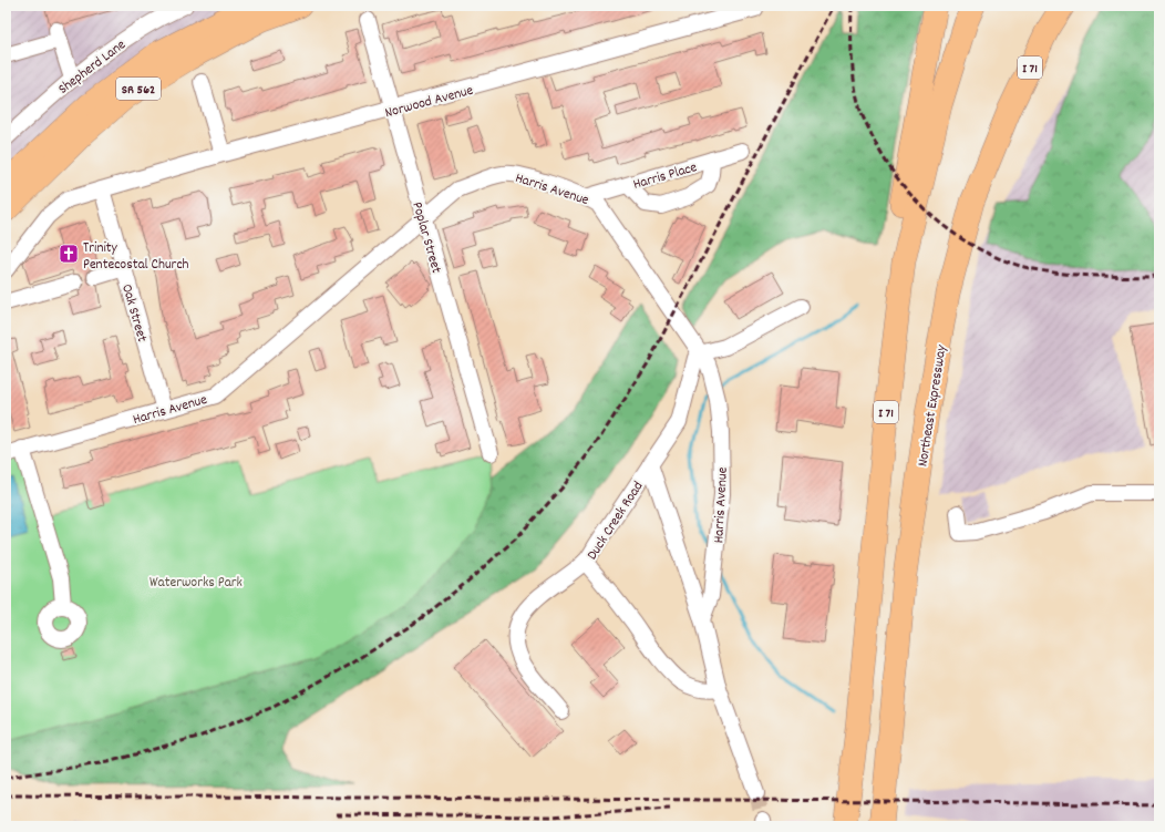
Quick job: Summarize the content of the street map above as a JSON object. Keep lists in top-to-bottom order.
{
  "streets": {
    "highway": ["I 71", "SR 562", "Northeast Expressway"],
    "street": [
      "Shepherd Lane",
      "Norwood Avenue",
      "Harris Place",
      "Harris Avenue",
      "Poplar Street",
      "Oak Street",
      "Duck Creek Road"
    ]
  },
  "crossings": [
    ["Norwood Avenue", "Poplar Street"],
    ["Norwood Avenue", "Oak Street"],
    ["Harris Place", "Harris Avenue"],
    ["Harris Avenue", "Poplar Street"],
    ["Harris Avenue", "Oak Street"],
    ["Harris Avenue", "Duck Creek Road"]
  ],
  "parks": ["Waterworks Park"],
  "places": {
    "church": ["Trinity Pentecostal Church"]
  }
}
